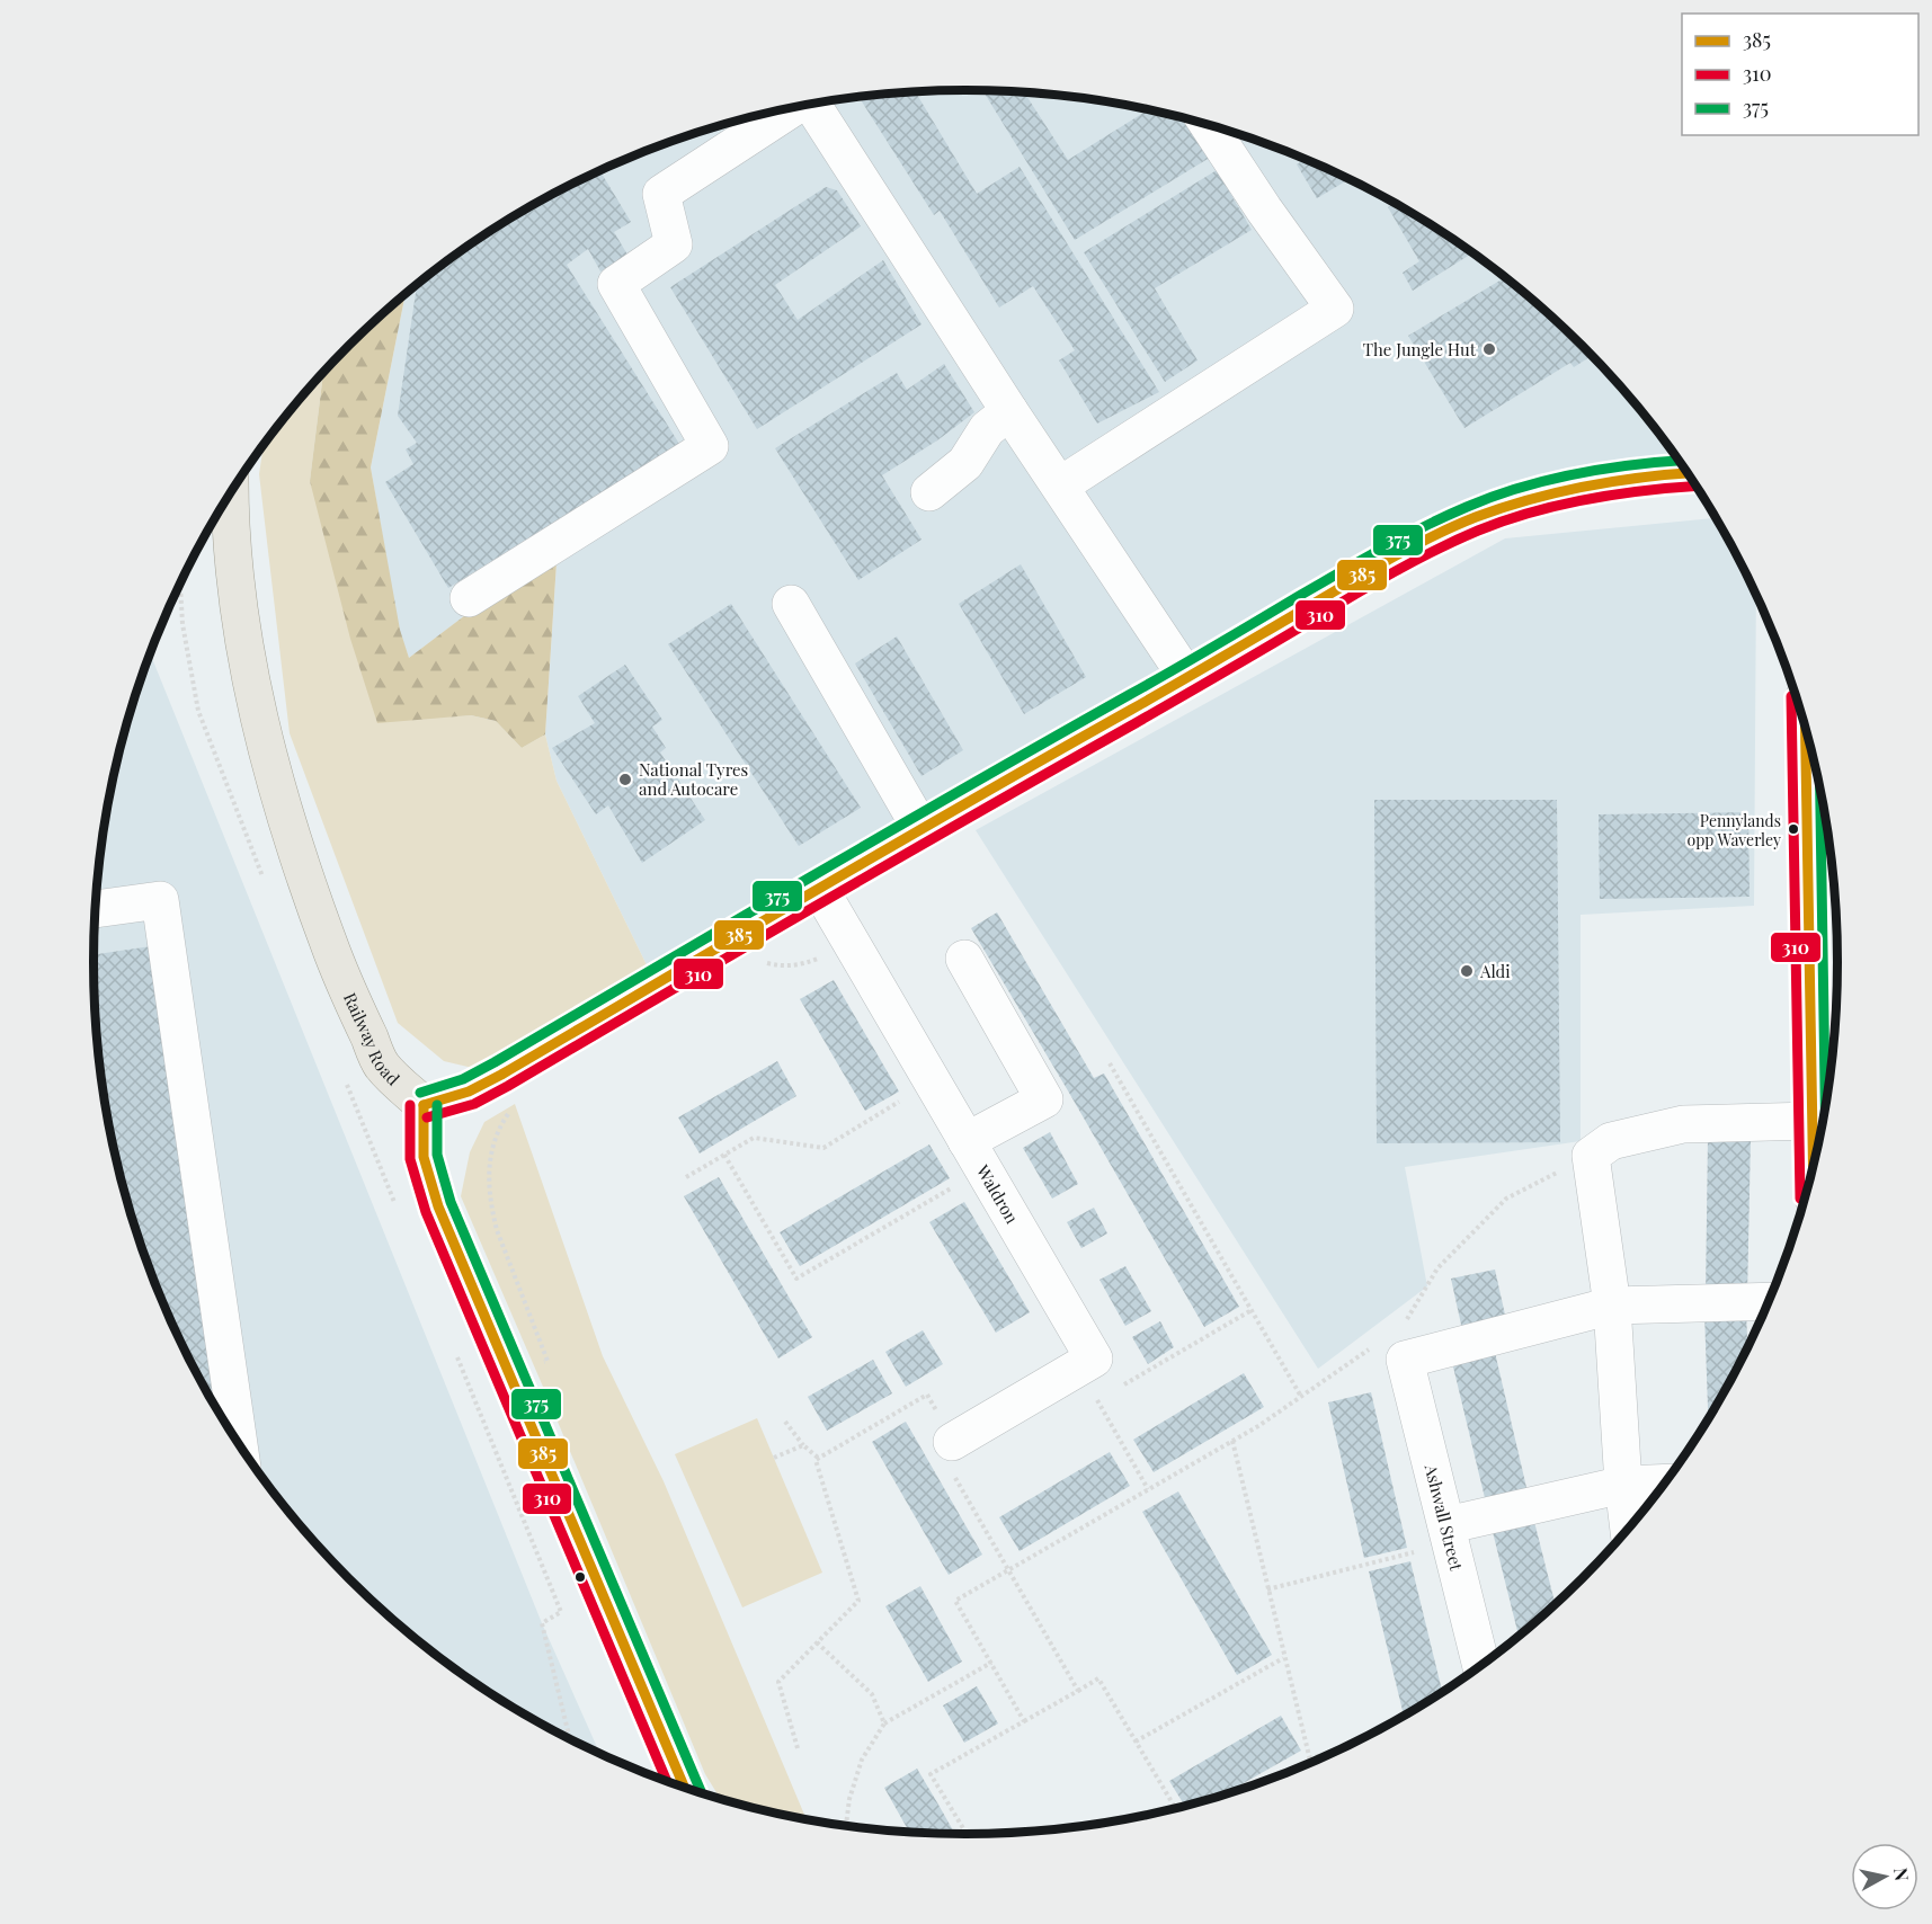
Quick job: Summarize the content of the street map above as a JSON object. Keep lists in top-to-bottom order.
{
  "streets": {
    "main road": ["Railway Road"],
    "street": ["Waldron", "Ashwall Street"]
  },
  "places": [
    "The Jungle Hut",
    "National Tyres and Autocare",
    "Pennylands opp Waverley",
    "Aldi"
  ],
  "lines": ["transit line 375", "transit line 385", "transit line 310"],
  "legend": ["385", "310", "375"],
  "north": "right"
}
